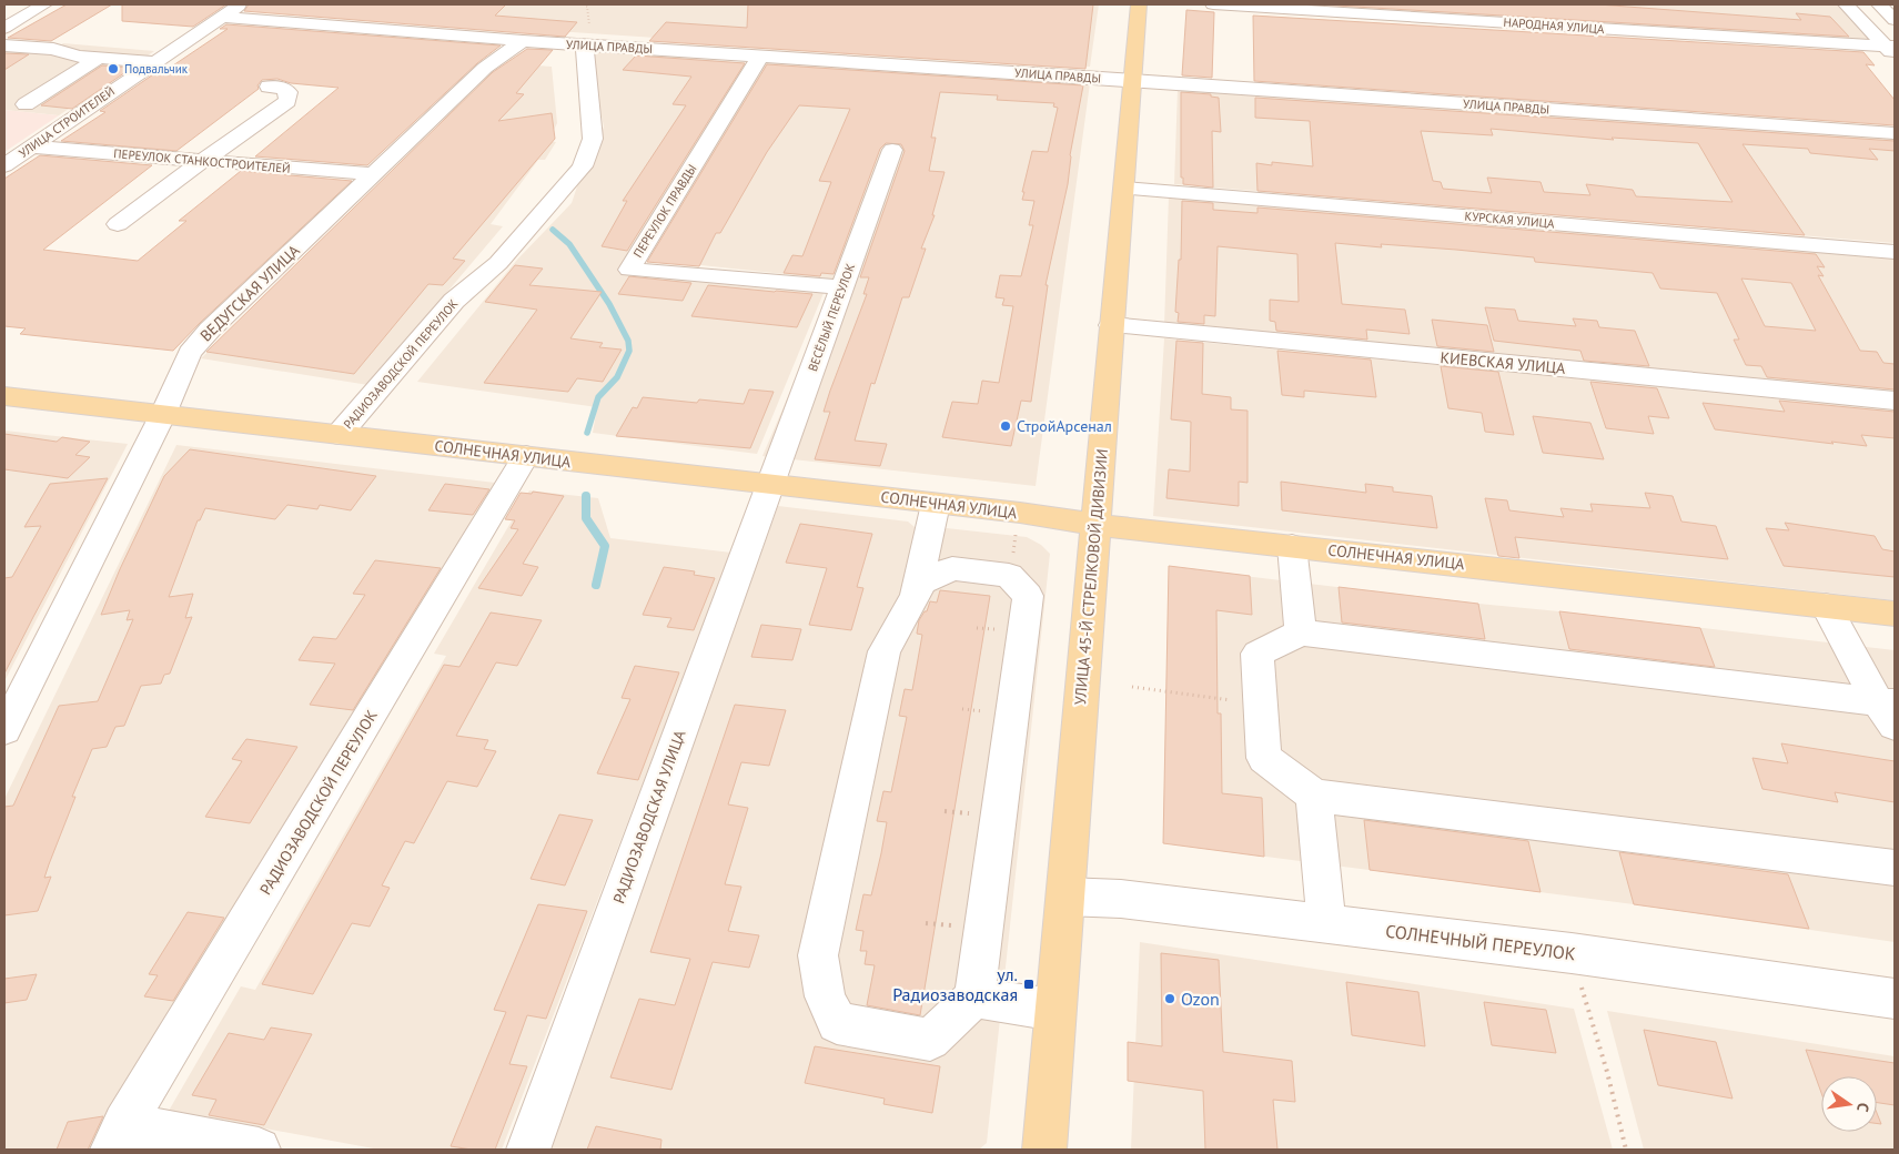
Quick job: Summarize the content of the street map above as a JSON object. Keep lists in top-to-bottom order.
{
  "streets": {
    "main road": ["СОЛНЕЧНАЯ УЛИЦА", "УЛИЦА 45-Й СТРЕЛКОВОЙ ДИВИЗИИ"],
    "street": [
      "НАРОДНАЯ УЛИЦА",
      "УЛИЦА ПРАВДЫ",
      "УЛИЦА СТРОИТЕЛЕЙ",
      "ПЕРЕУЛОК СТАНКОСТРОИТЕЛЕЙ",
      "ПЕРЕУЛОК ПРАВДЫ",
      "КУРСКАЯ УЛИЦА",
      "ВЕДУГСКАЯ УЛИЦА",
      "ВЕСЁЛЫЙ ПЕРЕУЛОК",
      "КИЕВСКАЯ УЛИЦА",
      "РАДИОЗАВОДСКОЙ ПЕРЕУЛОК",
      "РАДИОЗАВОДСКАЯ УЛИЦА",
      "СОЛНЕЧНЫЙ ПЕРЕУЛОК"
    ]
  },
  "crossings": [
    ["УЛИЦА ПРАВДЫ", "УЛИЦА СТРОИТЕЛЕЙ"],
    ["УЛИЦА ПРАВДЫ", "ПЕРЕУЛОК ПРАВДЫ"],
    ["УЛИЦА ПРАВДЫ", "ВЕДУГСКАЯ УЛИЦА"],
    ["УЛИЦА ПРАВДЫ", "РАДИОЗАВОДСКОЙ ПЕРЕУЛОК"],
    ["УЛИЦА ПРАВДЫ", "УЛИЦА 45-Й СТРЕЛКОВОЙ ДИВИЗИИ"],
    ["УЛИЦА СТРОИТЕЛЕЙ", "ПЕРЕУЛОК СТАНКОСТРОИТЕЛЕЙ"],
    ["ПЕРЕУЛОК СТАНКОСТРОИТЕЛЕЙ", "ВЕДУГСКАЯ УЛИЦА"],
    ["ПЕРЕУЛОК ПРАВДЫ", "ВЕСЁЛЫЙ ПЕРЕУЛОК"],
    ["КУРСКАЯ УЛИЦА", "УЛИЦА 45-Й СТРЕЛКОВОЙ ДИВИЗИИ"],
    ["ВЕДУГСКАЯ УЛИЦА", "СОЛНЕЧНАЯ УЛИЦА"],
    ["ВЕСЁЛЫЙ ПЕРЕУЛОК", "СОЛНЕЧНАЯ УЛИЦА"],
    ["ВЕСЁЛЫЙ ПЕРЕУЛОК", "РАДИОЗАВОДСКАЯ УЛИЦА"],
    ["КИЕВСКАЯ УЛИЦА", "УЛИЦА 45-Й СТРЕЛКОВОЙ ДИВИЗИИ"],
    ["РАДИОЗАВОДСКОЙ ПЕРЕУЛОК", "СОЛНЕЧНАЯ УЛИЦА"],
    ["СОЛНЕЧНАЯ УЛИЦА", "УЛИЦА 45-Й СТРЕЛКОВОЙ ДИВИЗИИ"],
    ["СОЛНЕЧНАЯ УЛИЦА", "РАДИОЗАВОДСКАЯ УЛИЦА"],
    ["УЛИЦА 45-Й СТРЕЛКОВОЙ ДИВИЗИИ", "СОЛНЕЧНЫЙ ПЕРЕУЛОК"]
  ],
  "places": {
    "other": ["Подвальчик", "СтройАрсенал", "Ozon"],
    "transit": ["ул. Радиозаводская"]
  },
  "north": "right"
}
